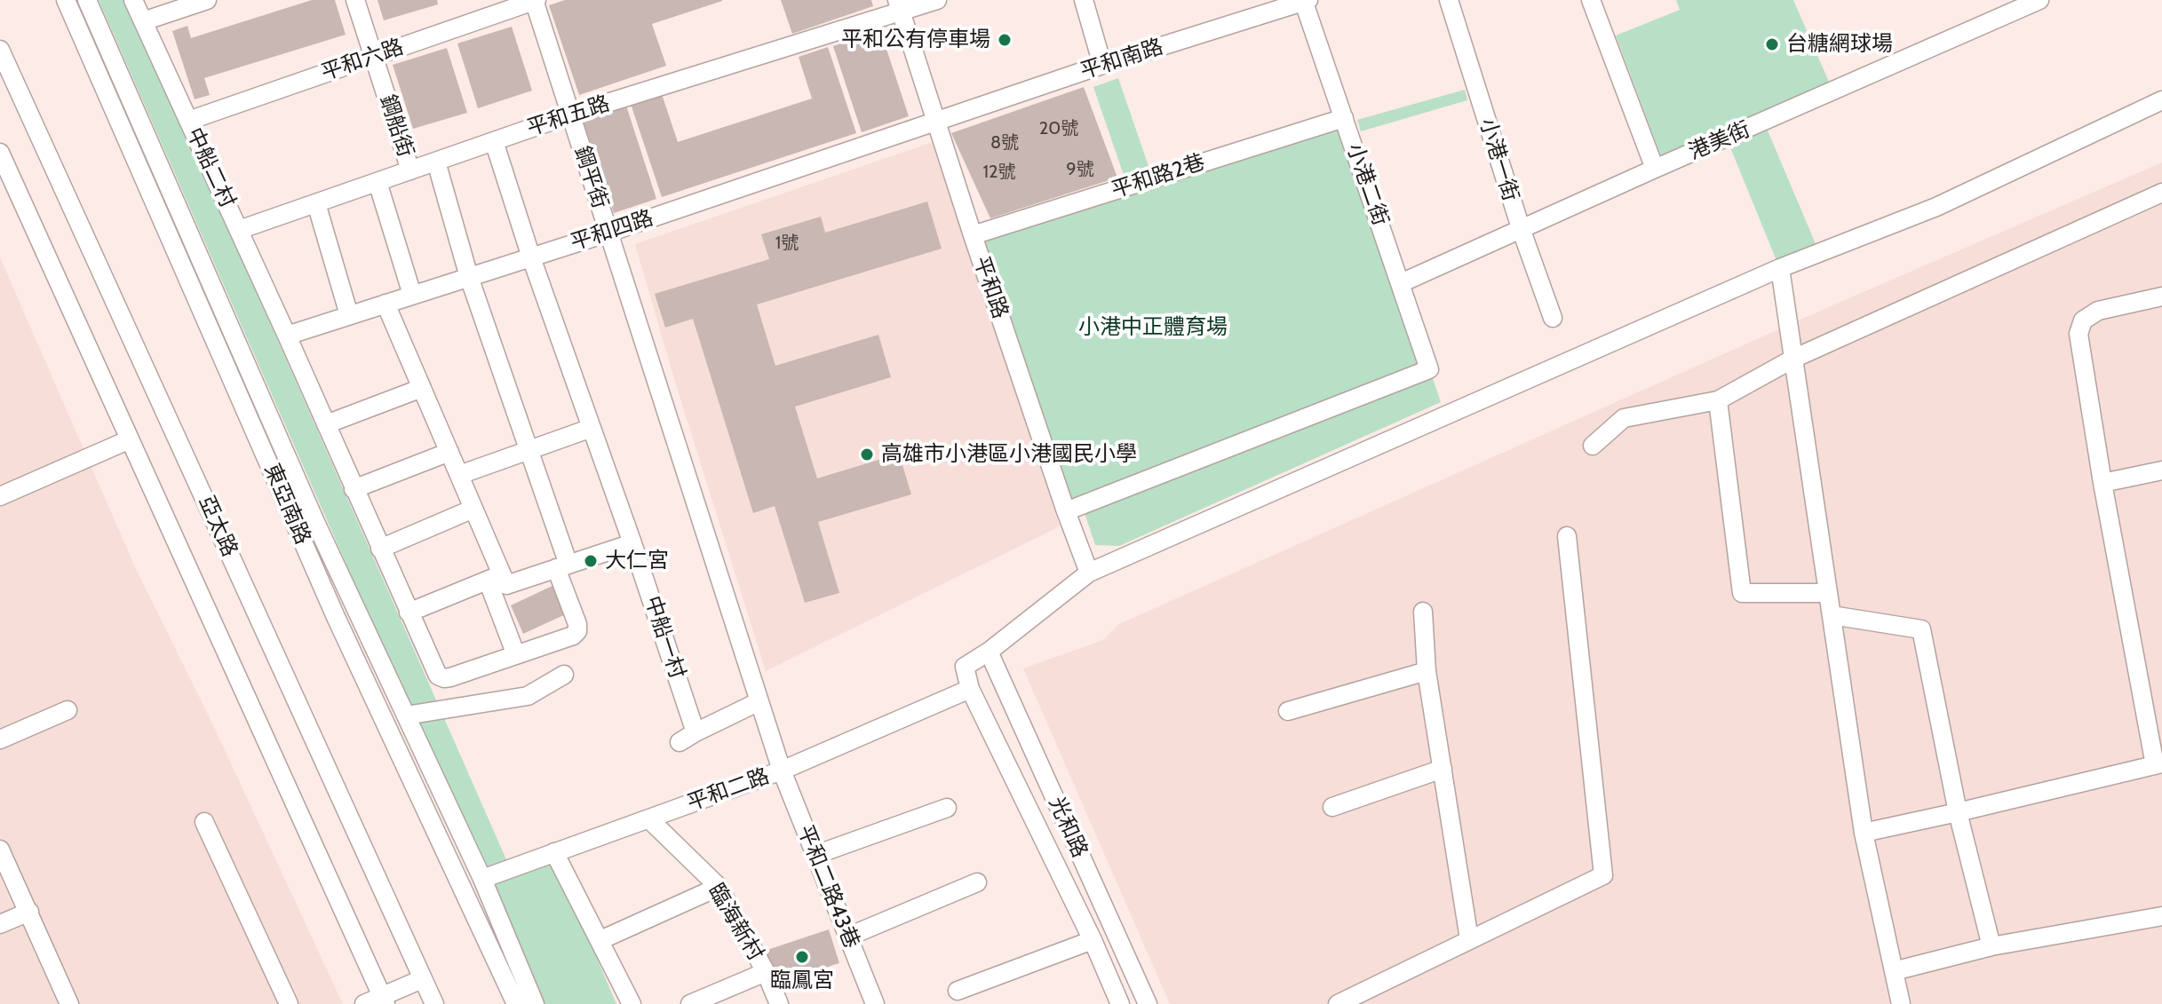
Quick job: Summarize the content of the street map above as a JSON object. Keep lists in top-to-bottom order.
{
  "streets": {
    "street": [
      "平和南路",
      "平和六路",
      "平和五路",
      "鋼船街",
      "港美街",
      "小港一街",
      "中船二村",
      "平和路2巷",
      "鋼平街",
      "小港二街",
      "平和四路",
      "平和路",
      "東亞南路",
      "亞太路",
      "中船一村",
      "平和二路",
      "光和路",
      "平和二路43巷",
      "臨海新村"
    ]
  },
  "crossings": [
    ["平和南路", "小港二街"],
    ["平和南路", "平和四路"],
    ["平和南路", "平和路"],
    ["平和六路", "鋼船街"],
    ["平和六路", "中船二村"],
    ["平和六路", "鋼平街"],
    ["平和五路", "鋼船街"],
    ["平和五路", "中船二村"],
    ["平和五路", "鋼平街"],
    ["平和五路", "平和路"],
    ["港美街", "小港一街"],
    ["港美街", "小港二街"],
    ["中船二村", "平和四路"],
    ["平和路2巷", "小港二街"],
    ["平和路2巷", "平和路"],
    ["鋼平街", "平和四路"],
    ["鋼平街", "中船一村"],
    ["鋼平街", "平和二路43巷"],
    ["小港二街", "平和路"],
    ["平和四路", "平和路"],
    ["平和四路", "中船一村"],
    ["東亞南路", "平和二路"],
    ["中船一村", "平和二路43巷"],
    ["平和二路", "光和路"],
    ["平和二路", "平和二路43巷"],
    ["平和二路", "臨海新村"]
  ],
  "parks": ["小港中正體育場"],
  "places": [
    "平和公有停車場",
    "台糖網球場",
    "高雄市小港區小港國民小學",
    "大仁宮",
    "臨鳳宮"
  ],
  "house_numbers": [
    "20號",
    "8號",
    "9號",
    "12號",
    "1號"
  ]
}
